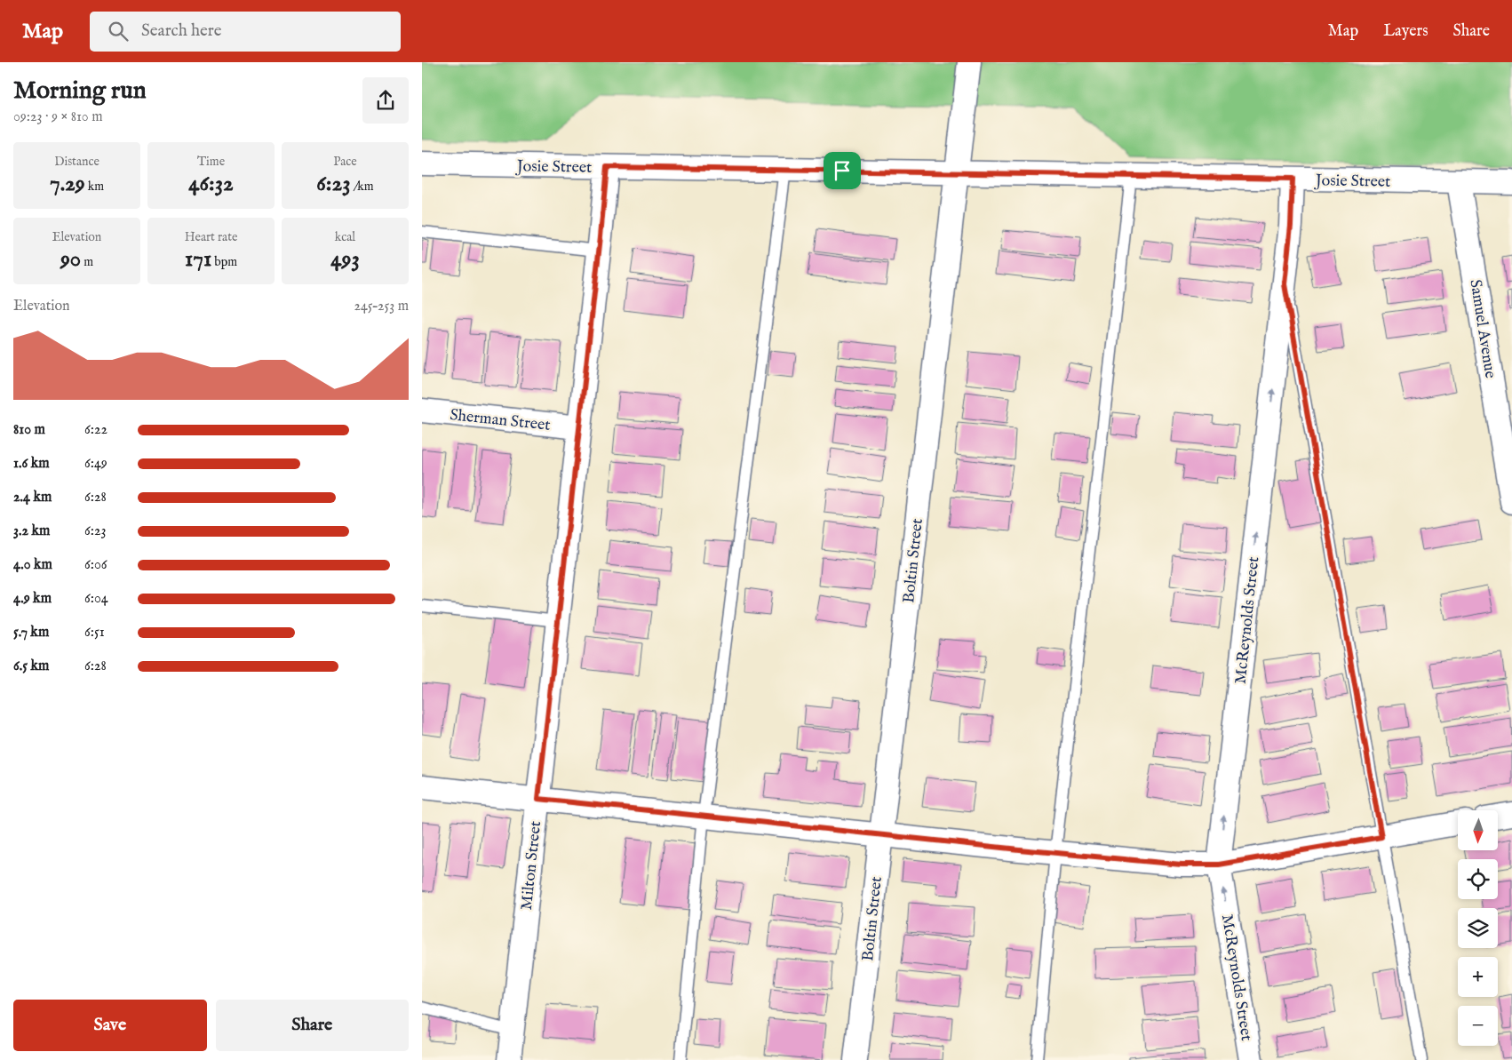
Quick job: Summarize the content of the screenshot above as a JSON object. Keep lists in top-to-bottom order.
{
  "streets": {
    "street": [
      "Josie Street",
      "Samuel Avenue",
      "Sherman Street",
      "Boltin Street",
      "McReynolds Street",
      "Milton Street"
    ]
  },
  "crossings": [
    ["Josie Street", "Samuel Avenue"],
    ["Josie Street", "Boltin Street"],
    ["Josie Street", "McReynolds Street"],
    ["Josie Street", "Milton Street"],
    ["Sherman Street", "Milton Street"]
  ],
  "one_way": ["McReynolds Street"],
  "north": "bottom",
  "page": {
    "header": "Map",
    "search": "Search here",
    "nav": ["Map", "Layers", "Share"],
    "heading": ["Morning run", "09:23 · 9 × 810 m"],
    "stats": [
      ["Distance", "7.29 km"],
      ["Time", "46:32"],
      ["Pace", "6:23 /km"],
      ["Elevation", "90 m"],
      ["Heart rate", "171 bpm"],
      ["kcal", "493"]
    ],
    "chart": ["Elevation", "245–253 m"],
    "list": [
      {
        "name": "810 m",
        "note": "6:22"
      },
      {
        "name": "1.6 km",
        "note": "6:49"
      },
      {
        "name": "2.4 km",
        "note": "6:28"
      },
      {
        "name": "3.2 km",
        "note": "6:23"
      },
      {
        "name": "4.0 km",
        "note": "6:06"
      },
      {
        "name": "4.9 km",
        "note": "6:04"
      },
      {
        "name": "5.7 km",
        "note": "6:51"
      },
      {
        "name": "6.5 km",
        "note": "6:28"
      }
    ],
    "map_buttons": ["+", "−"],
    "buttons": ["Save", "Share"]
  }
}
